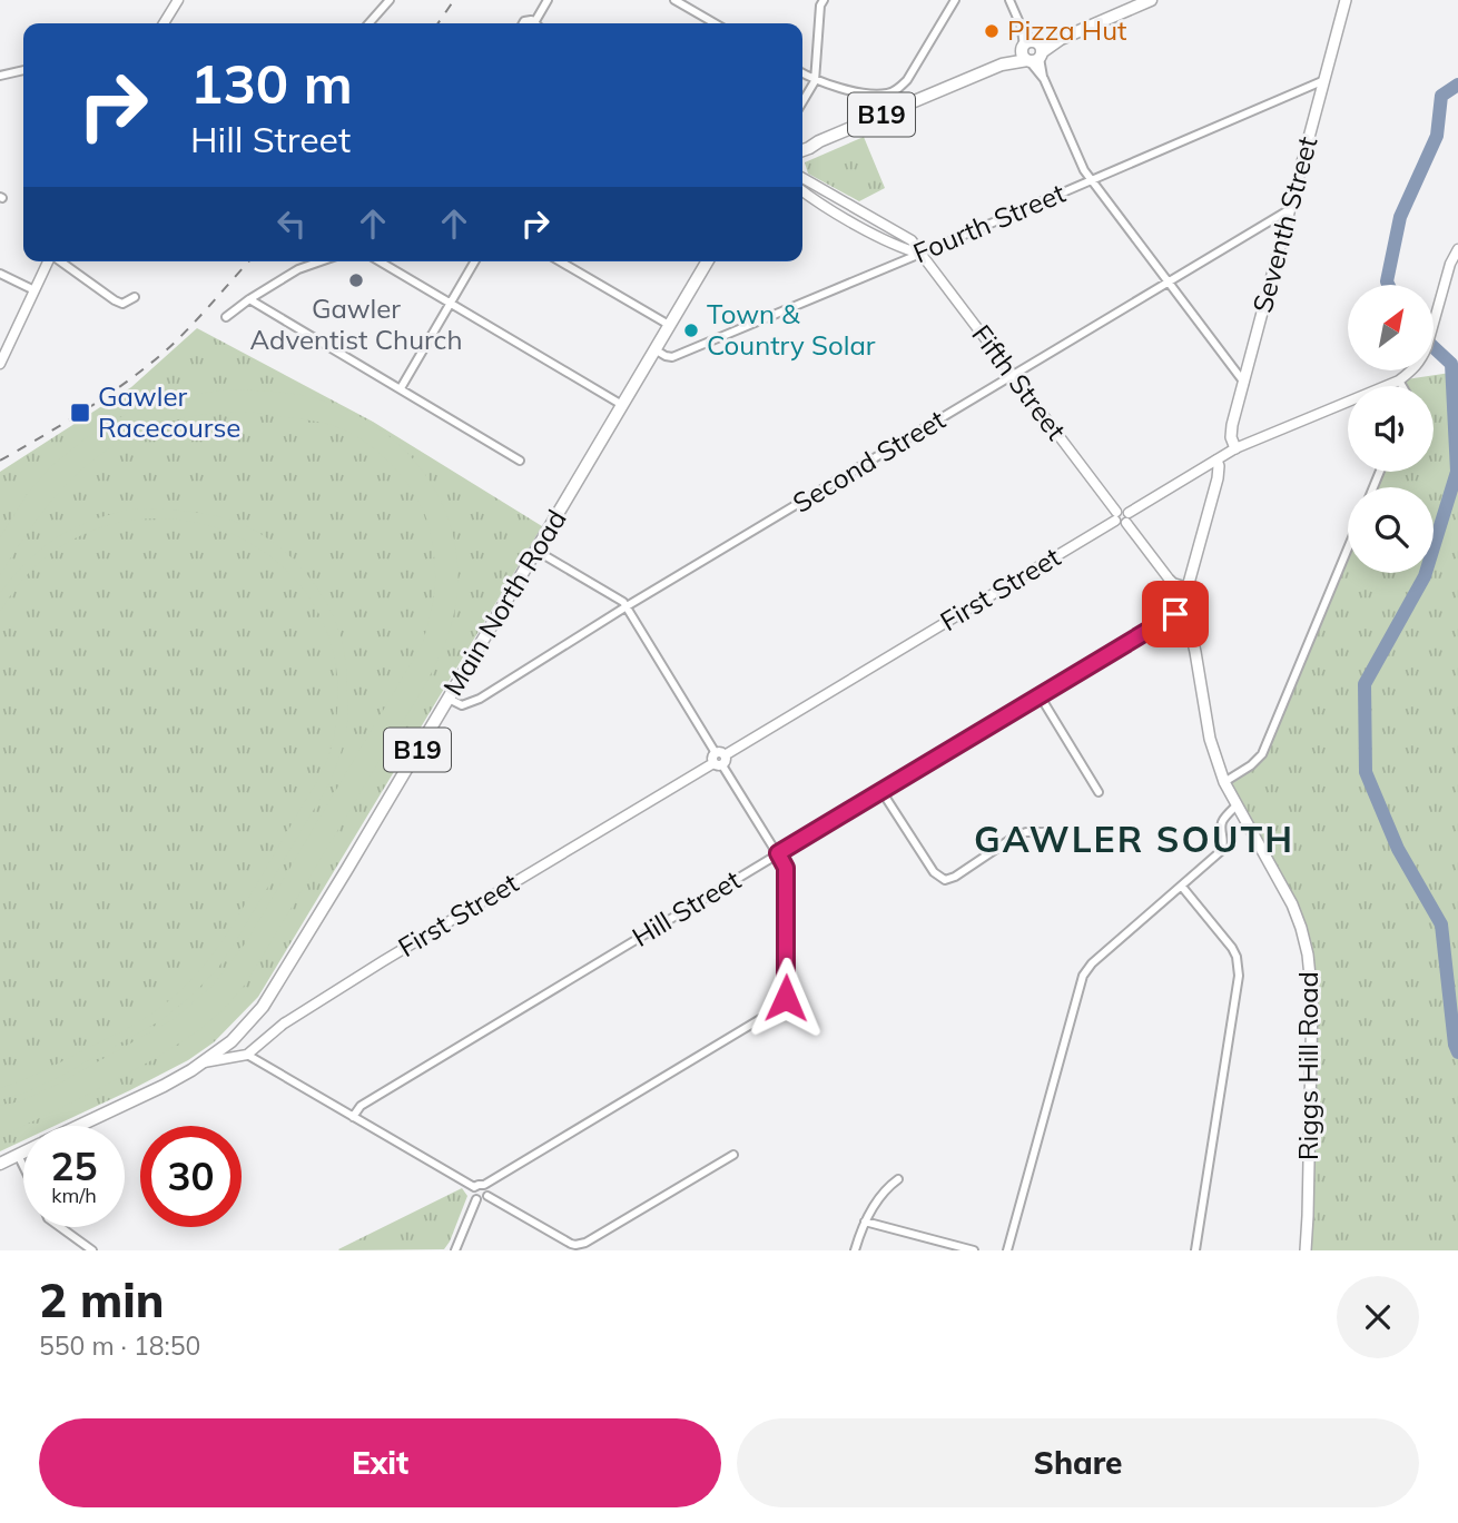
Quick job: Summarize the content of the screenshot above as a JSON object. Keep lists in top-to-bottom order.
{
  "streets": {
    "main road": [
      "B19",
      "Seventh Street",
      "Main North Road",
      "Riggs Hill Road"
    ],
    "street": [
      "Fourth Street",
      "Fifth Street",
      "Second Street",
      "First Street",
      "Hill Street"
    ]
  },
  "crossings": [
    ["Fourth Street", "Seventh Street"],
    ["Fourth Street", "Fifth Street"],
    ["Fourth Street", "Main North Road"],
    ["Seventh Street", "Second Street"],
    ["Fifth Street", "Second Street"],
    ["Fifth Street", "First Street"],
    ["Second Street", "Main North Road"]
  ],
  "districts": ["GAWLER SOUTH"],
  "places": {
    "other": ["Pizza Hut", "Gawler Adventist Church", "Town & Country Solar"],
    "transit": ["Gawler Racecourse"]
  },
  "north": "top right",
  "page": {
    "turn": ["130 m", "Hill Street"],
    "speed": "25 km/h",
    "limit": "30",
    "heading": ["2 min", "550 m · 18:50"],
    "buttons": ["Exit", "Share"]
  }
}
